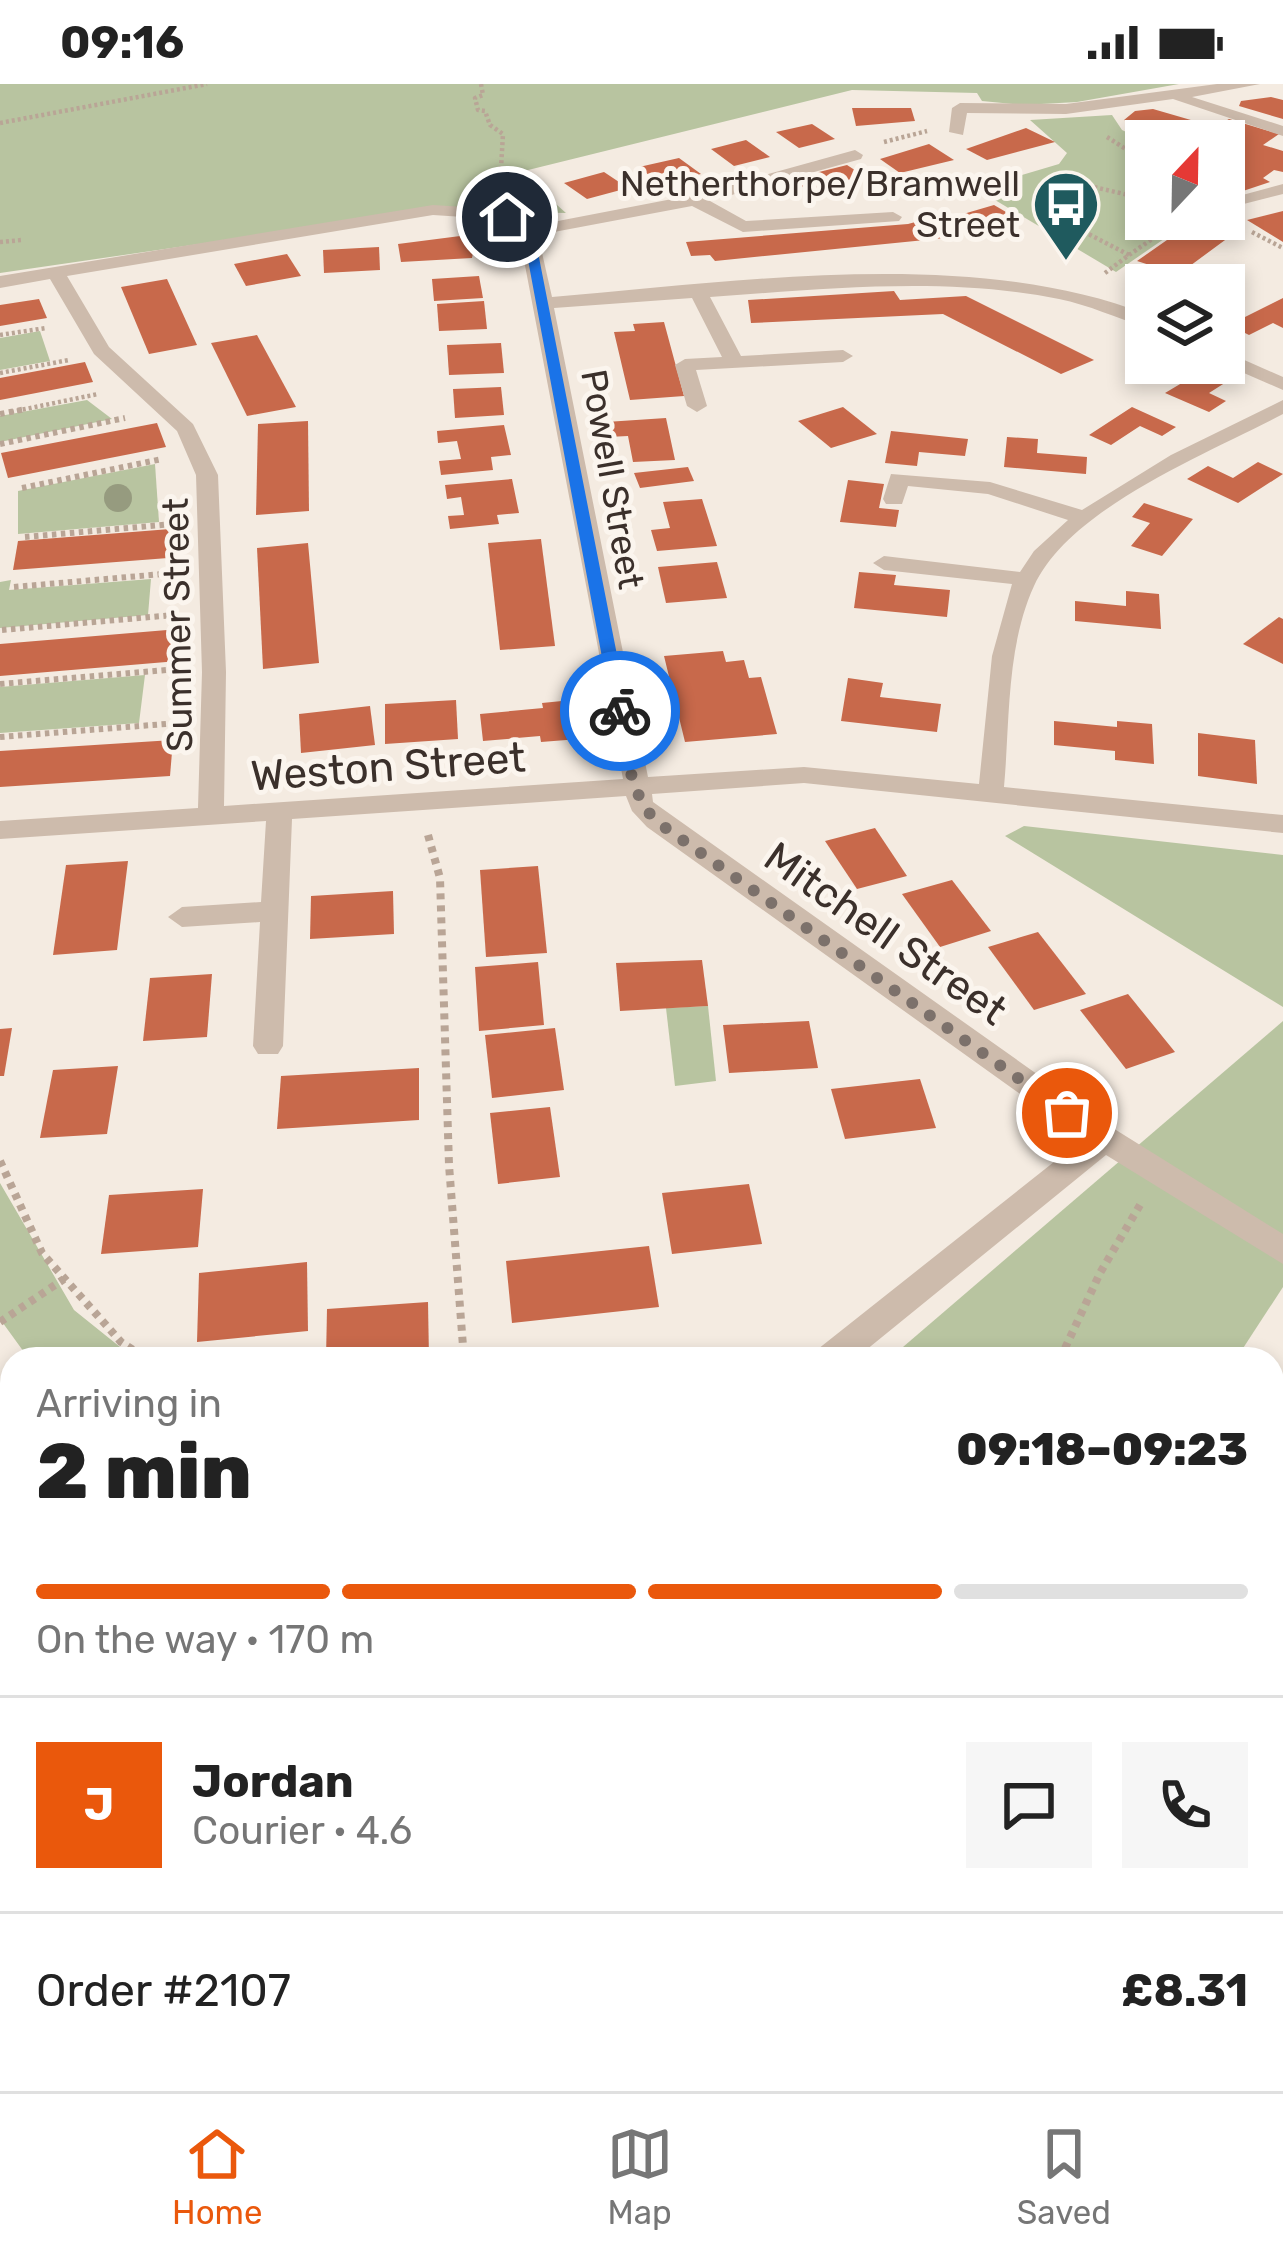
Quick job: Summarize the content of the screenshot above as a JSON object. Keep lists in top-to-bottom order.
{
  "streets": {
    "street": [
      "Powell Street",
      "Summer Street",
      "Weston Street",
      "Mitchell Street"
    ]
  },
  "crossings": [
    ["Powell Street", "Weston Street"],
    ["Powell Street", "Mitchell Street"],
    ["Summer Street", "Weston Street"],
    ["Weston Street", "Mitchell Street"]
  ],
  "places": {
    "bus stop": ["Netherthorpe/Bramwell Street"]
  },
  "north": "top",
  "page": {
    "status": "09:16",
    "heading": ["2 min", "Arriving in", "09:18–09:23"],
    "panel": [
      "Jordan",
      "Courier · 4.6",
      "Order #2107",
      "£8.31"
    ],
    "bar": "On the way · 170 m",
    "round": "J",
    "tabs": ["Home", "Map", "Saved"]
  }
}
